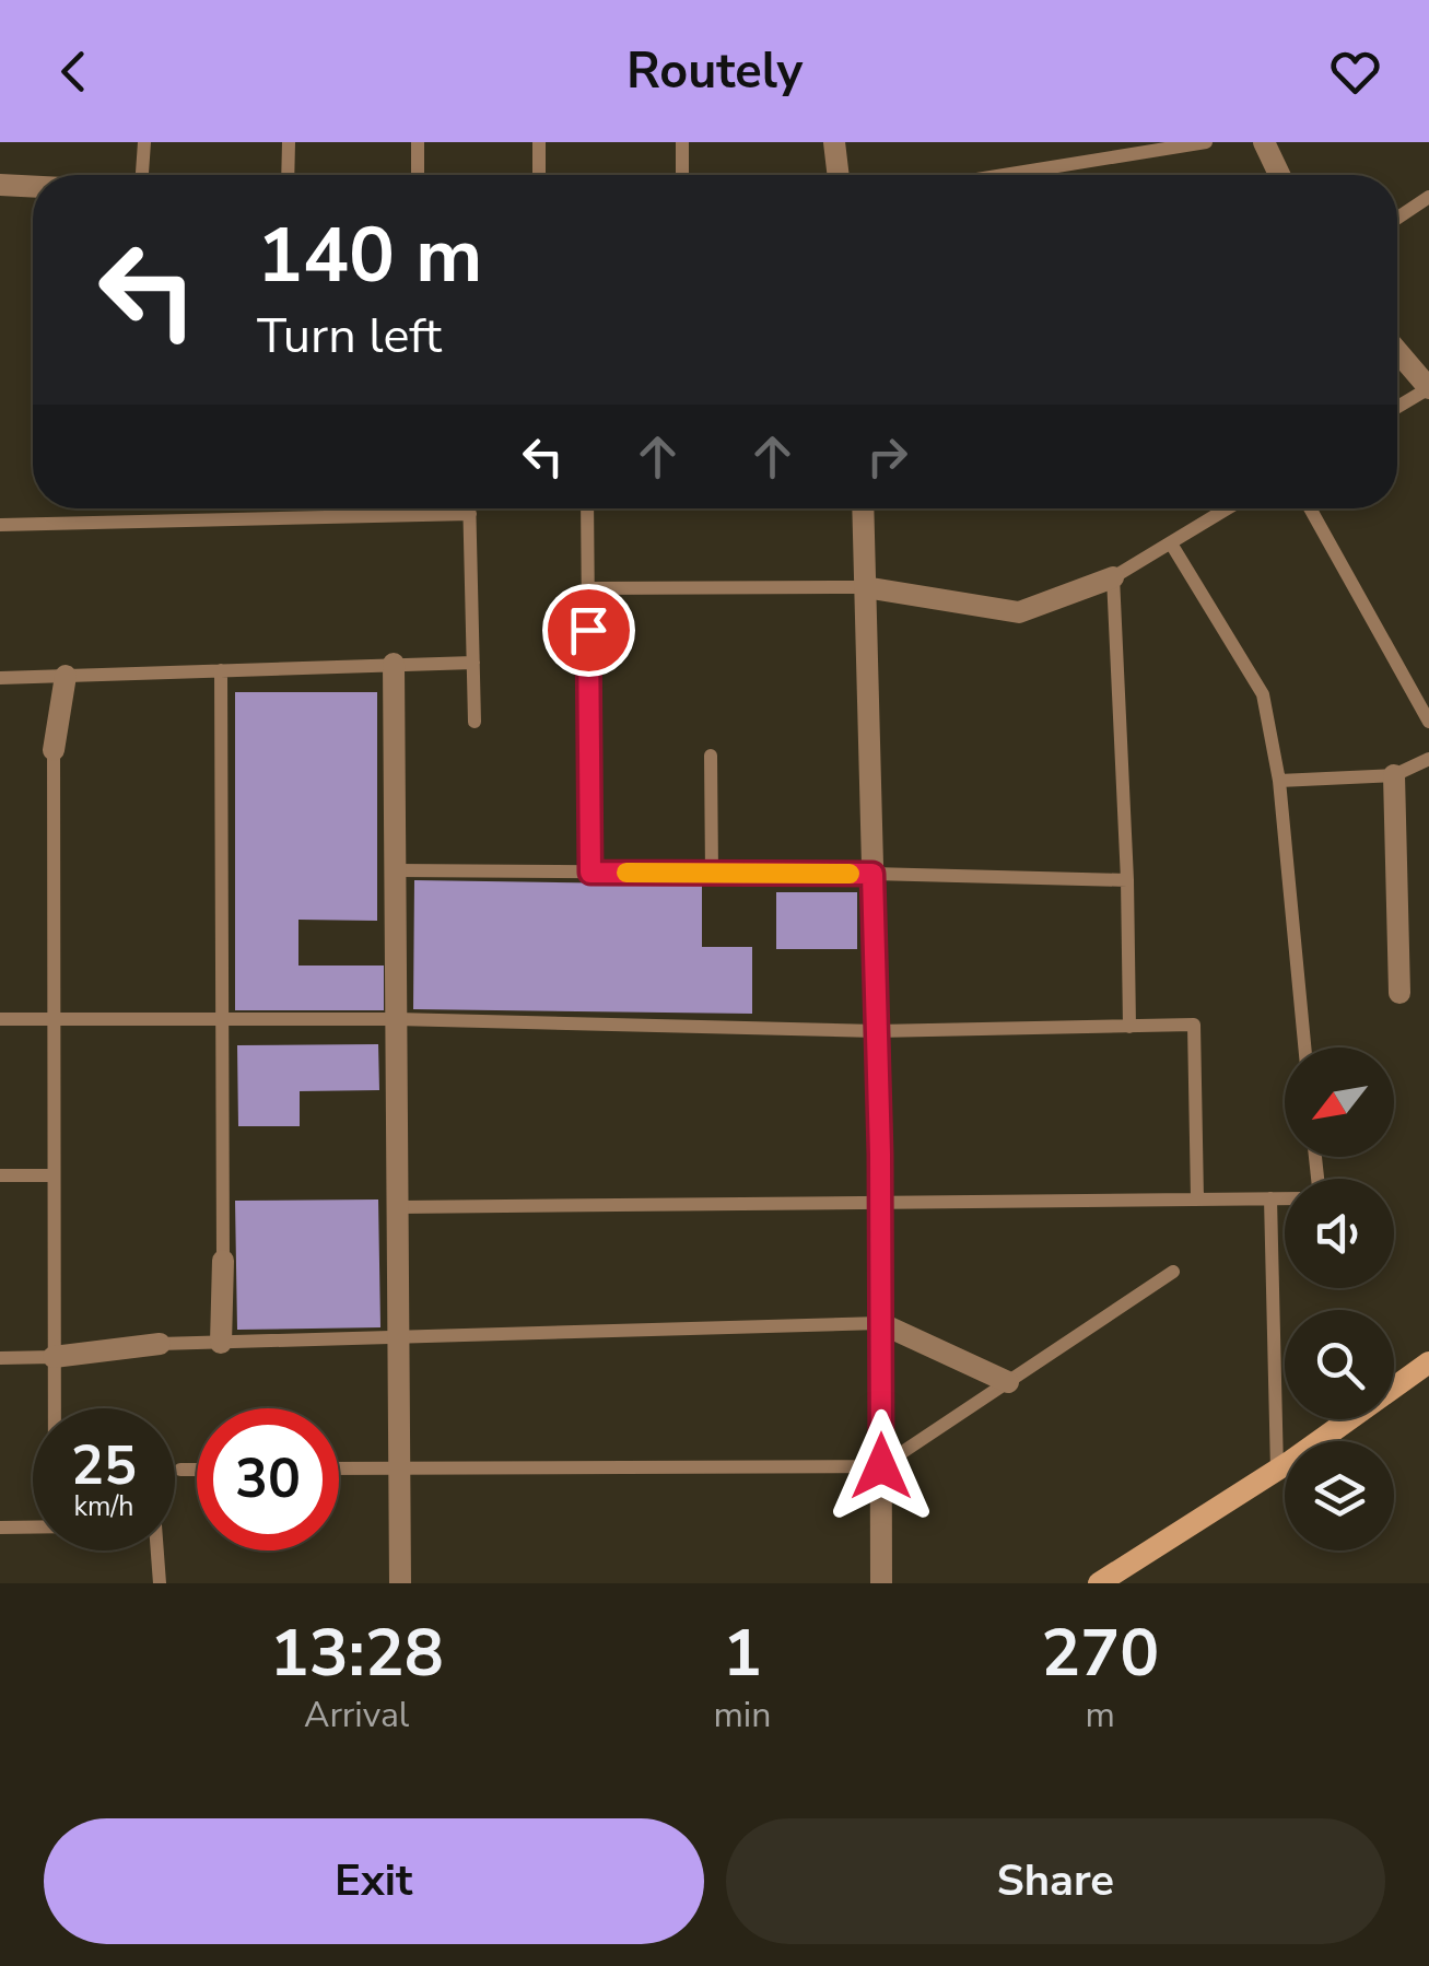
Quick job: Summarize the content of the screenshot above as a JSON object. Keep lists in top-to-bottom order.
{
  "north": "bottom left",
  "page": {
    "header": "Routely",
    "turn": ["140 m", "Turn left"],
    "speed": "25 km/h",
    "limit": "30",
    "eta": [
      "13:28",
      "Arrival",
      "1",
      "min",
      "270",
      "m"
    ],
    "buttons": ["Exit", "Share"]
  }
}
